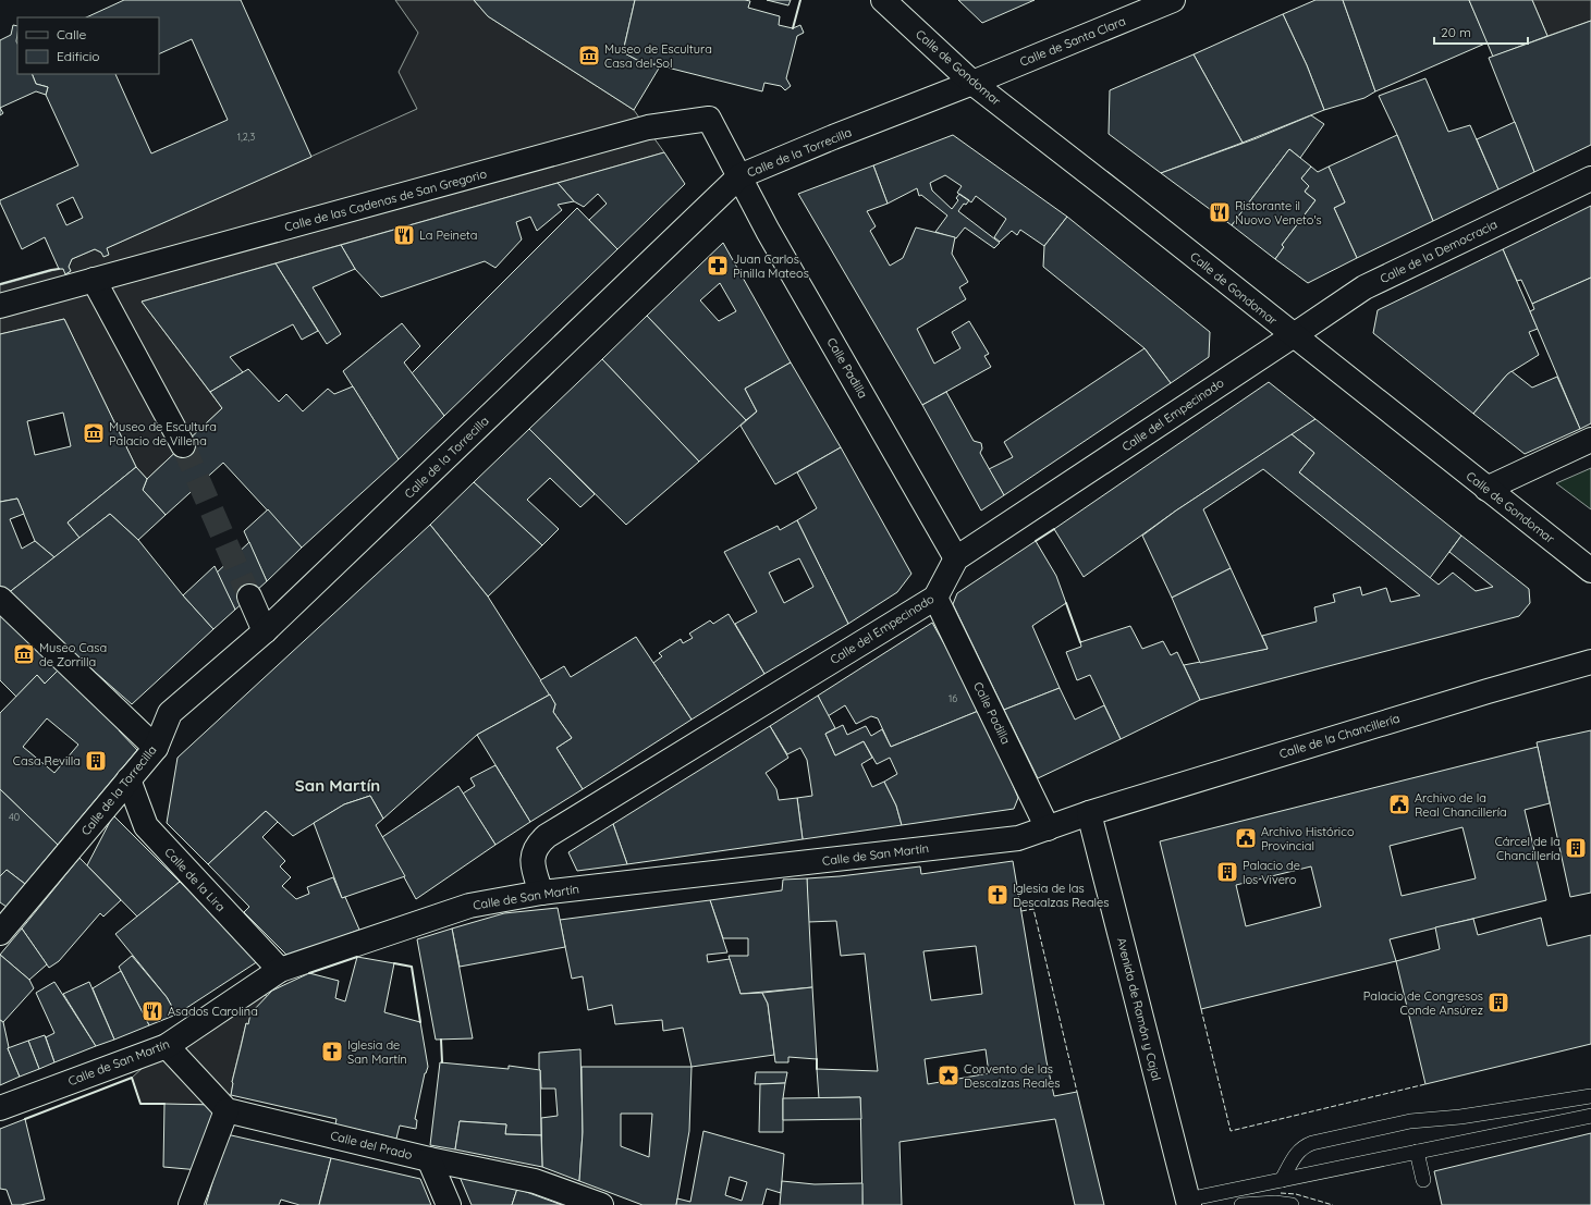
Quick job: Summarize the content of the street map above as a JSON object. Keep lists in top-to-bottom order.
{
  "streets": {
    "street": [
      "Calle de Santa Clara",
      "Calle de Gondomar",
      "Calle de la Torrecilla",
      "Calle de las Cadenas de San Gregorio",
      "Calle de la Democracia",
      "Calle Padilla",
      "Calle del Empecinado",
      "Calle de la Chancillería",
      "Calle de San Martín",
      "Calle de la Lira",
      "Avenida de Ramón y Cajal",
      "Calle del Prado"
    ]
  },
  "crossings": [
    ["Calle de Santa Clara", "Calle de Gondomar"],
    ["Calle de Santa Clara", "Calle de la Torrecilla"],
    ["Calle de Gondomar", "Calle de la Torrecilla"],
    ["Calle de Gondomar", "Calle de la Democracia"],
    ["Calle de Gondomar", "Calle del Empecinado"],
    ["Calle de la Torrecilla", "Calle de las Cadenas de San Gregorio"],
    ["Calle de la Torrecilla", "Calle Padilla"],
    ["Calle de la Torrecilla", "Calle de la Lira"],
    ["Calle de las Cadenas de San Gregorio", "Calle Padilla"],
    ["Calle de la Democracia", "Calle del Empecinado"],
    ["Calle Padilla", "Calle del Empecinado"],
    ["Calle Padilla", "Calle de San Martín"],
    ["Calle del Empecinado", "Calle de San Martín"],
    ["Calle de la Chancillería", "Calle de San Martín"],
    ["Calle de la Chancillería", "Avenida de Ramón y Cajal"],
    ["Calle de San Martín", "Calle de la Lira"],
    ["Calle de San Martín", "Avenida de Ramón y Cajal"]
  ],
  "districts": ["San Martín"],
  "places": {
    "museum": ["Museo de Escultura Casa del Sol", "Museo de Escultura Palacio de Villena", "Museo Casa de Zorrilla"],
    "restaurant": ["Ristorante il Nuovo Veneto's", "La Peineta", "Asados Carolina"],
    "pharmacy": ["Juan Carlos Pinilla Mateos"],
    "building": [
      "Casa Revilla",
      "Cárcel de la Chancillería",
      "Palacio de los Vivero",
      "Palacio de Congresos Conde Ansúrez"
    ],
    "public building": ["Archivo de la Real Chancillería", "Archivo Histórico Provincial"],
    "church": ["Iglesia de las Descalzas Reales", "Iglesia de San Martín"],
    "place": ["Convento de las Descalzas Reales"]
  },
  "house_numbers": ["1,2,3", "16", "40"],
  "legend": ["Calle", "Edificio"],
  "scale_bar": "20 m"
}
